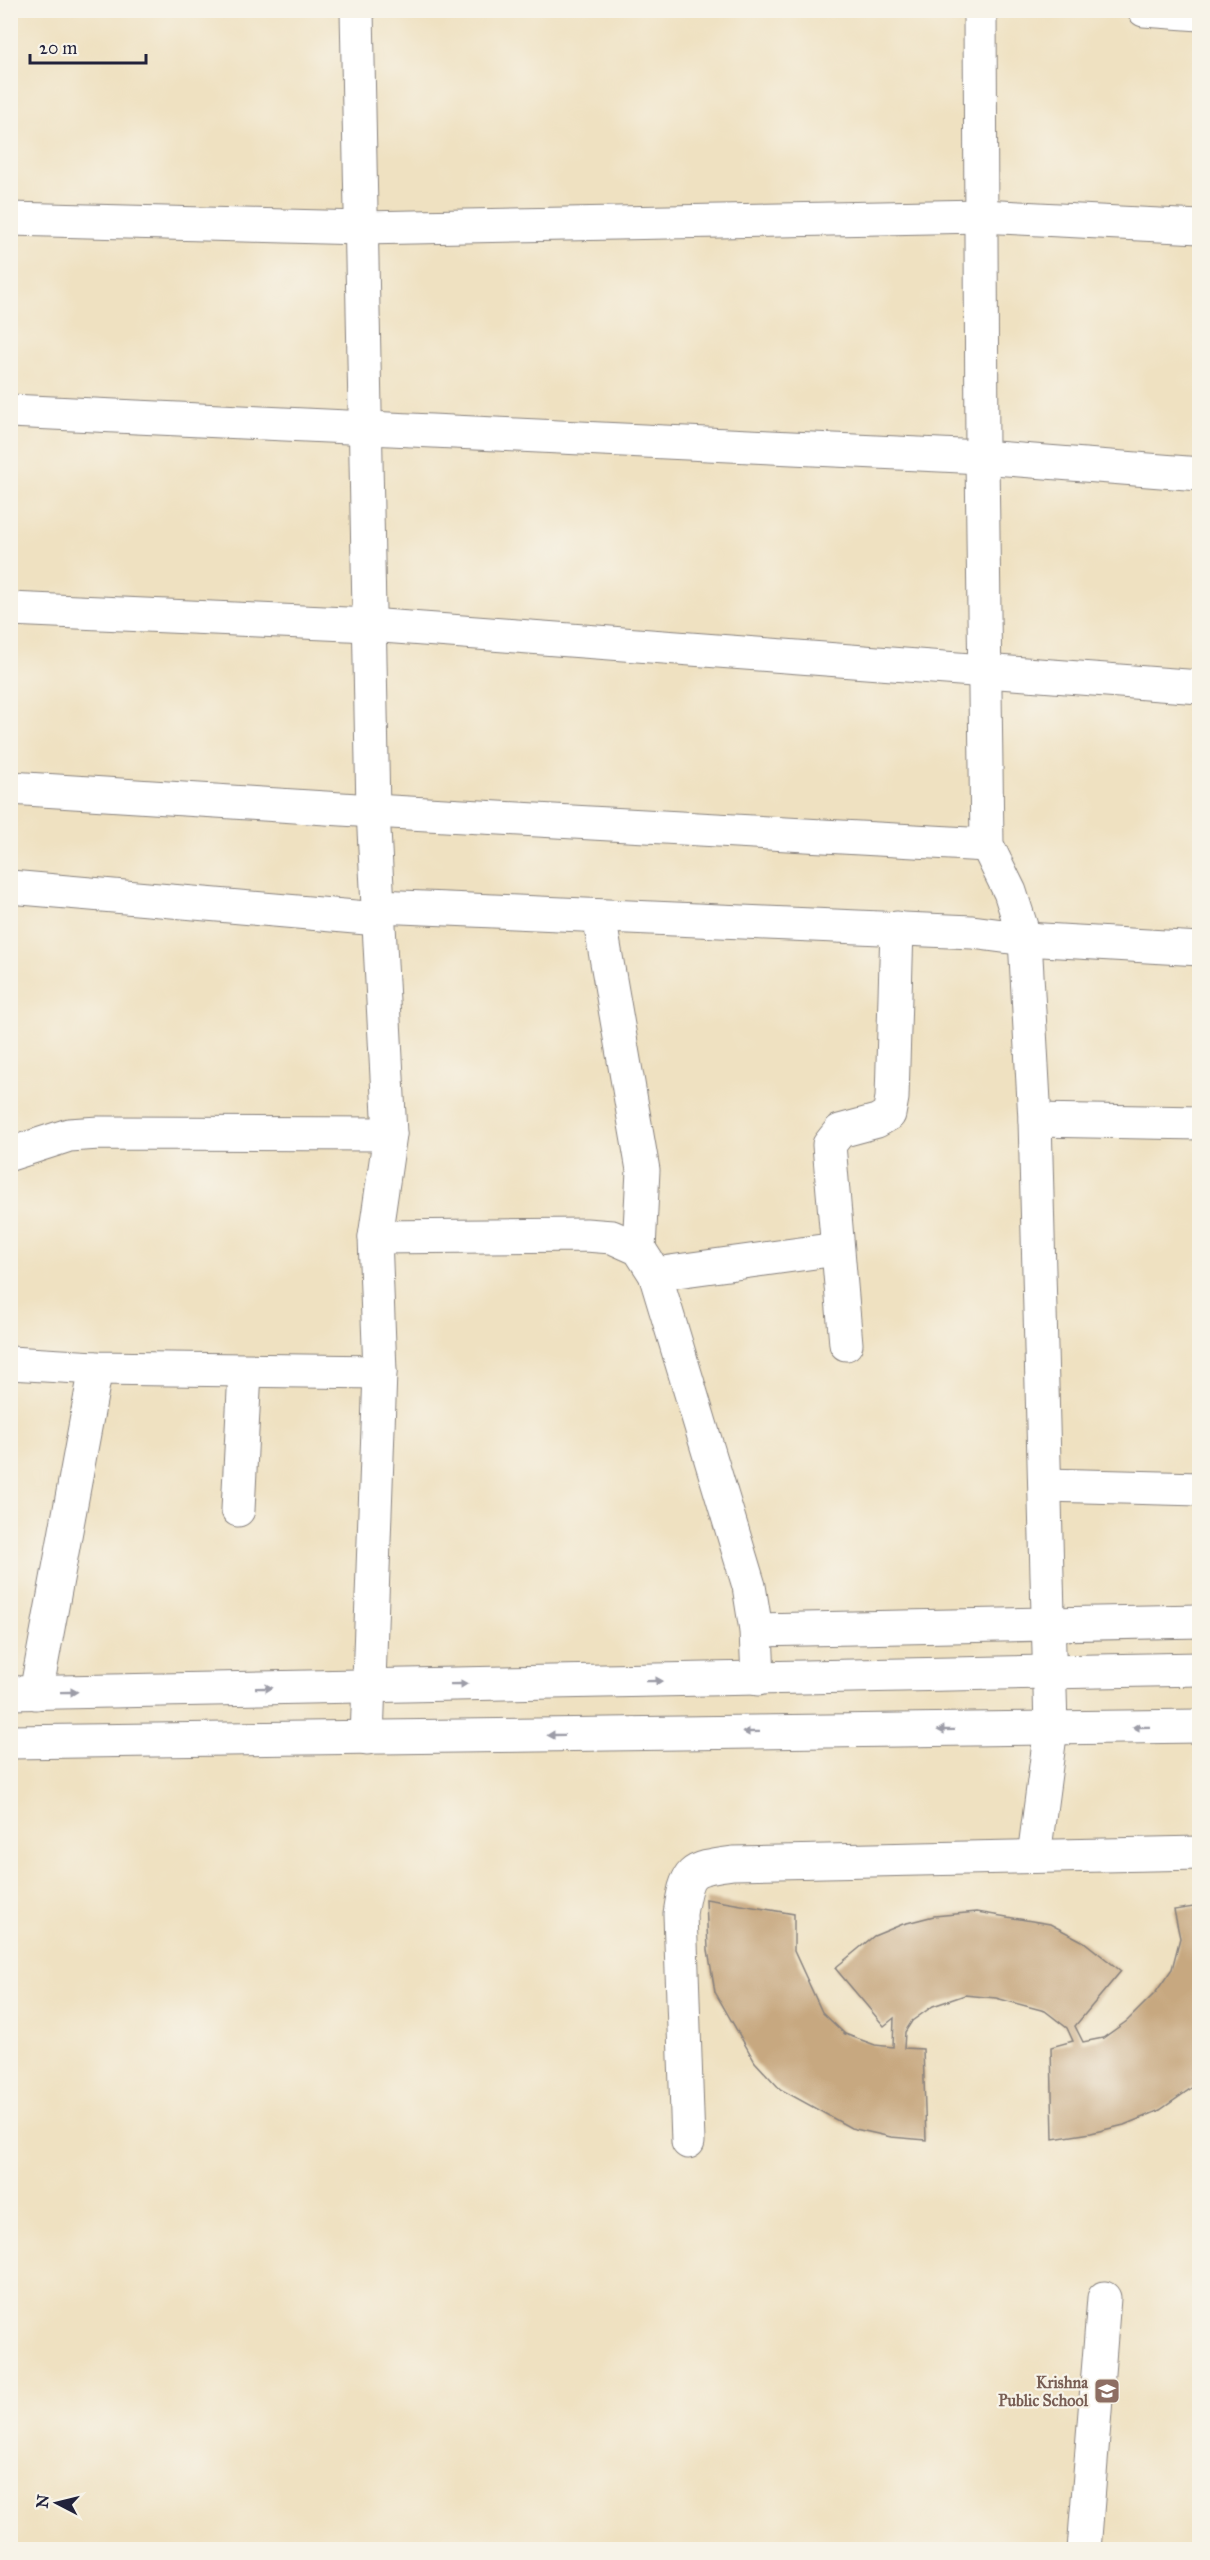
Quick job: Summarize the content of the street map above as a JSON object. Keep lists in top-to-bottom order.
{
  "places": {
    "school or university": ["Krishna Public School"]
  },
  "scale_bar": "20 m",
  "north": "left"
}
